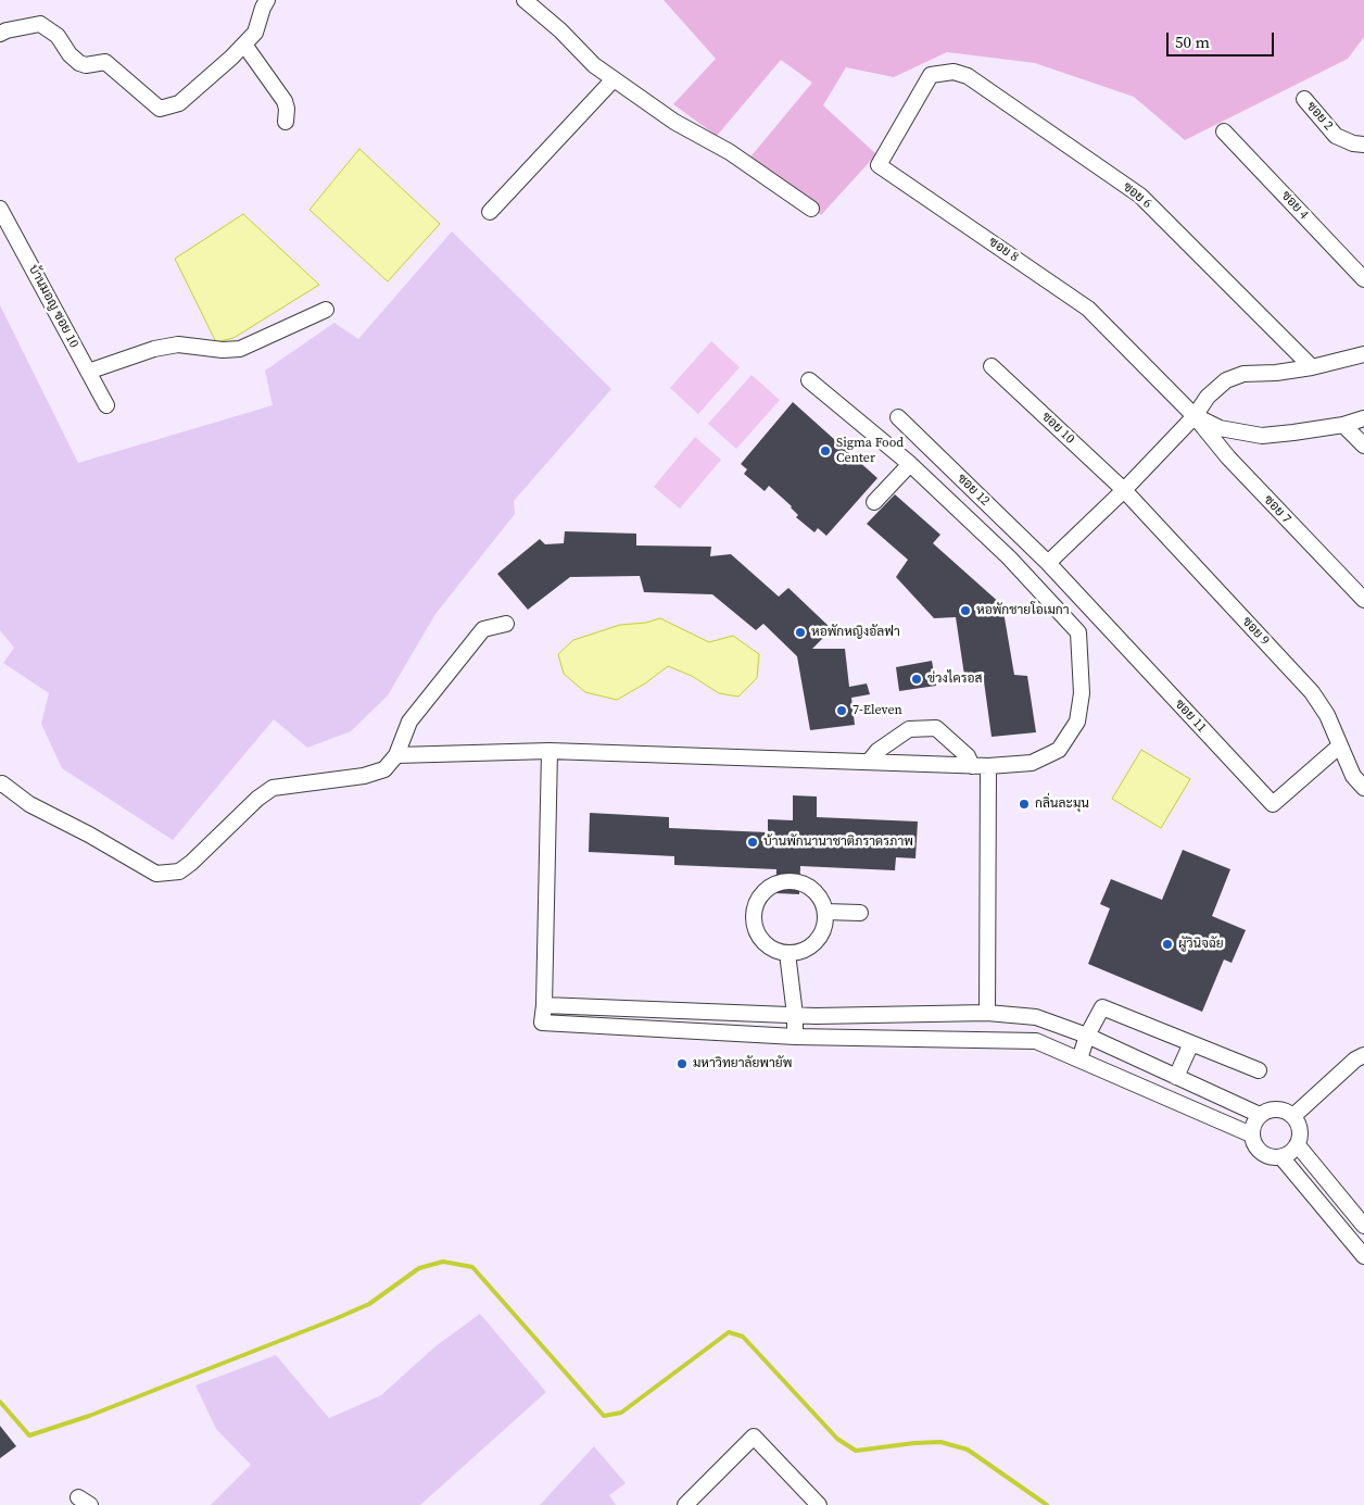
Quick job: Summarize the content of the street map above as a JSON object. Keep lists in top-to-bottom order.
{
  "streets": {
    "street": [
      "ซอย 2",
      "ซอย 6",
      "ซอย 4",
      "ซอย 8",
      "บ้านมอญ ซอย 10",
      "ซอย 10",
      "ซอย 12",
      "ซอย 7",
      "ซอย 9",
      "ซอย 11"
    ]
  },
  "crossings": [
    ["ซอย 6", "ซอย 8"],
    ["ซอย 8", "ซอย 7"],
    ["ซอย 10", "ซอย 9"],
    ["ซอย 12", "ซอย 11"],
    ["ซอย 9", "ซอย 11"]
  ],
  "places": [
    "Sigma Food Center",
    "หอพักชายโอเมกา",
    "หอพักหญิงอัลฟา",
    "ข่วงไครอส",
    "7-Eleven",
    "กลิ่นละมุน",
    "บ้านพักนานาชาติภราดรภาพ",
    "ผัูวินิจฉัย",
    "มหาวิทยาลัยพายัพ"
  ],
  "scale_bar": "50 m"
}
